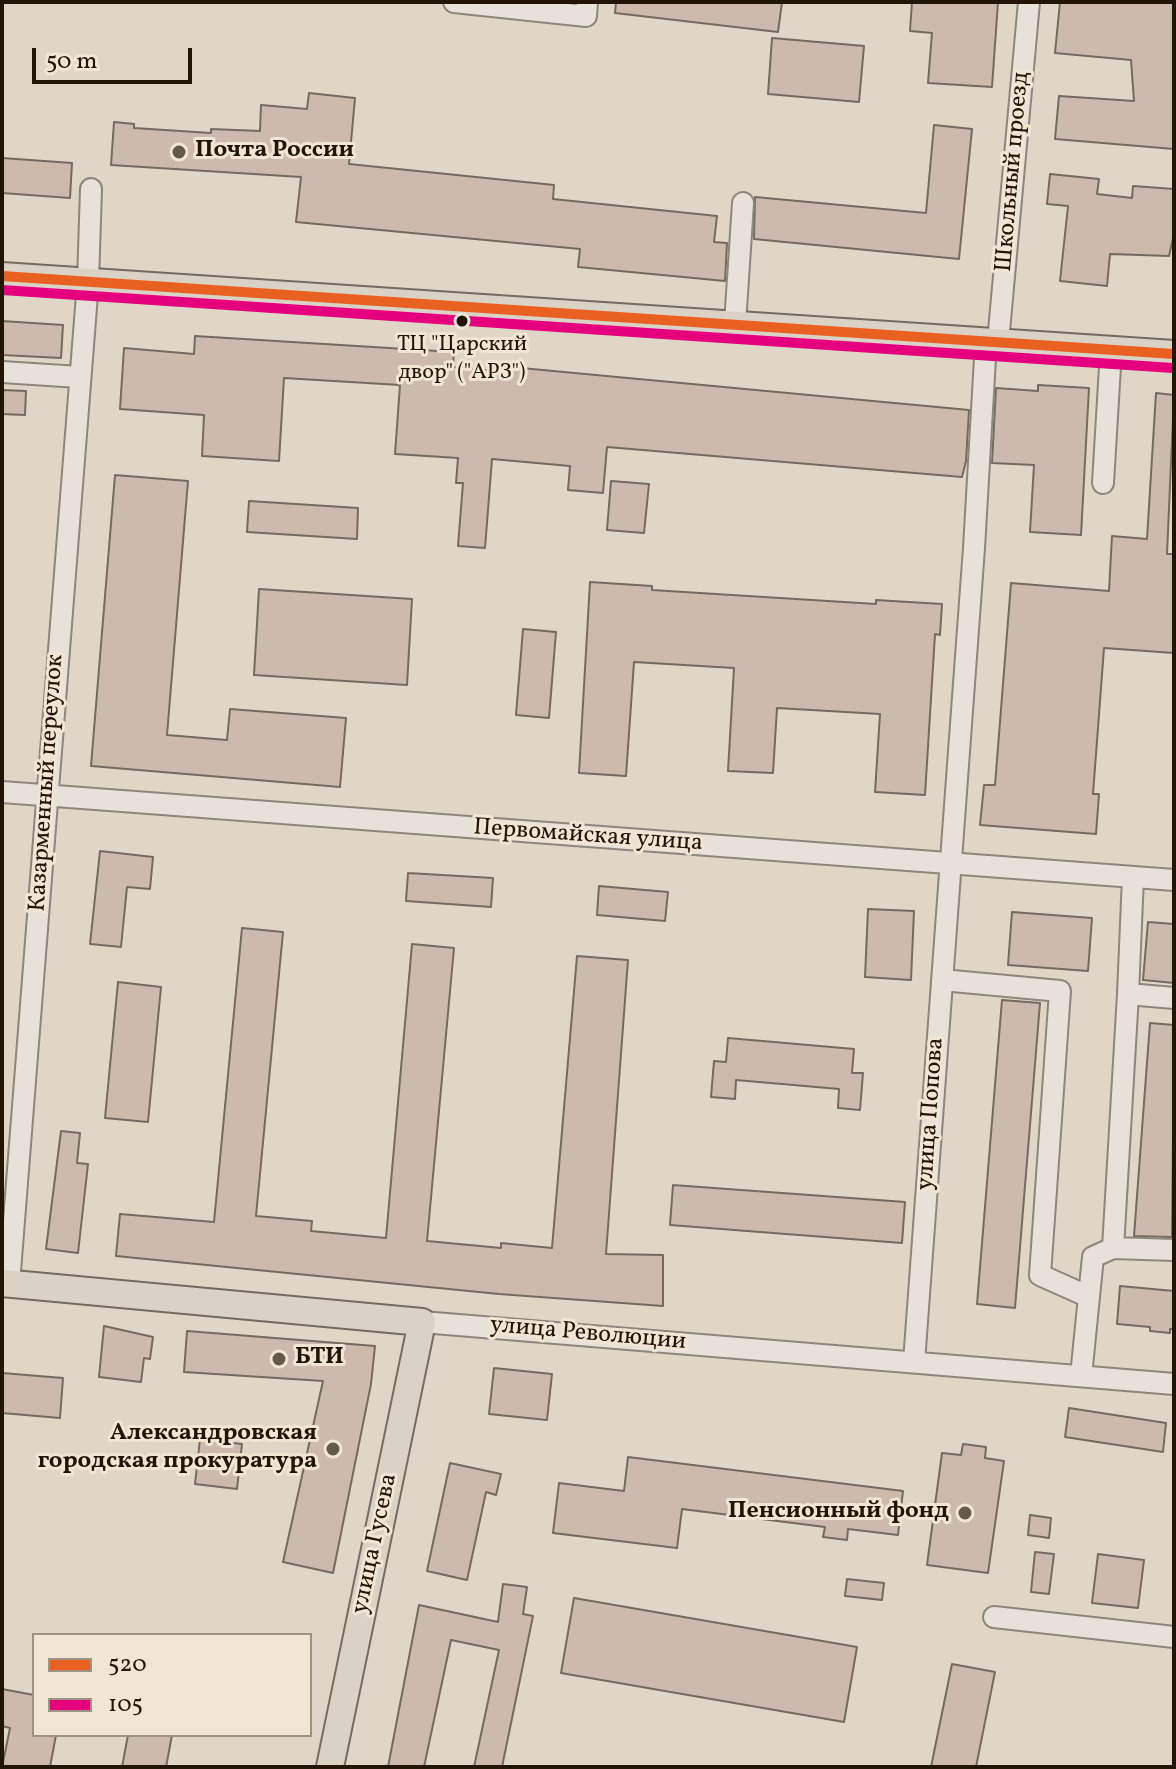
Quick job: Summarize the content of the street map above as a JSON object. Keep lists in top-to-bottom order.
{
  "streets": {
    "main road": ["улица Революции", "улица Гусева"],
    "street": [
      "Школьный проезд",
      "Казарменный переулок",
      "Первомайская улица",
      "улица Попова"
    ]
  },
  "crossings": [
    ["Школьный проезд", "Первомайская улица"],
    ["Школьный проезд", "улица Попова"],
    ["Казарменный переулок", "Первомайская улица"],
    ["Казарменный переулок", "улица Революции"],
    ["Первомайская улица", "улица Попова"],
    ["улица Попова", "улица Революции"],
    ["улица Революции", "улица Гусева"]
  ],
  "places": [
    "Почта России",
    "ТЦ \"Царский двор\" (\"АРЗ\")",
    "БТИ",
    "Александровская городская прокуратура",
    "Пенсионный фонд"
  ],
  "lines": ["transit line 520", "transit line 105"],
  "legend": ["520", "105"],
  "scale_bar": "50 m"
}
